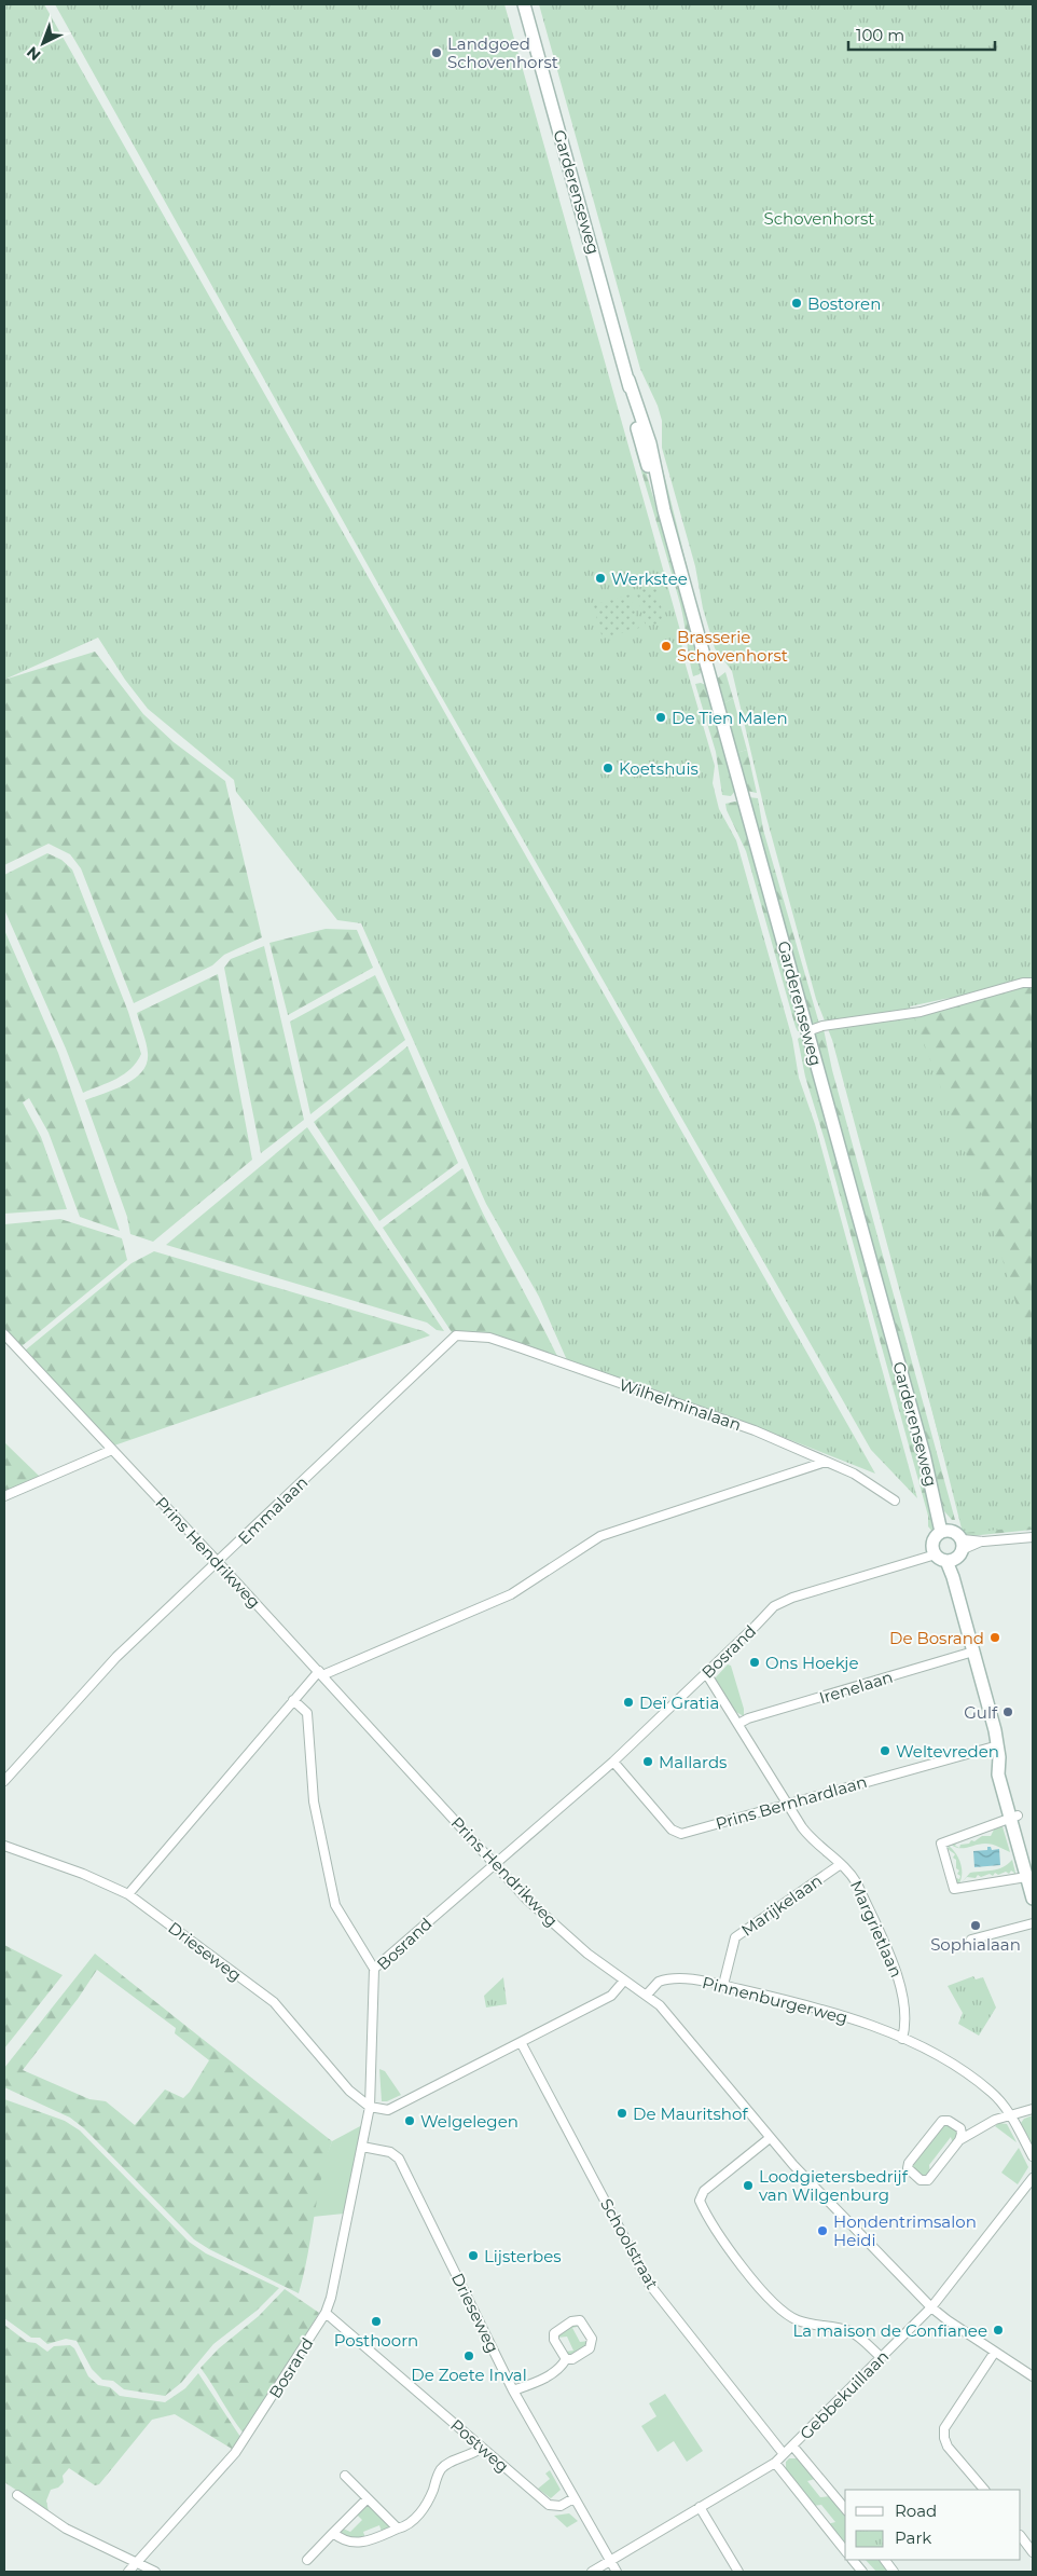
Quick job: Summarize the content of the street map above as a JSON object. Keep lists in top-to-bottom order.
{
  "streets": {
    "main road": ["Garderenseweg"],
    "street": [
      "Wilhelminalaan",
      "Emmalaan",
      "Prins Hendrikweg",
      "Bosrand",
      "Irenelaan",
      "Prins Bernhardlaan",
      "Marijkelaan",
      "Margrietlaan",
      "Drieseweg",
      "Pinnenburgerweg",
      "Schoolstraat",
      "Gebbekuillaan",
      "Postweg"
    ]
  },
  "crossings": [
    ["Wilhelminalaan", "Emmalaan"],
    ["Emmalaan", "Prins Hendrikweg"],
    ["Prins Hendrikweg", "Bosrand"],
    ["Prins Hendrikweg", "Pinnenburgerweg"],
    ["Prins Hendrikweg", "Gebbekuillaan"],
    ["Bosrand", "Prins Bernhardlaan"],
    ["Bosrand", "Margrietlaan"],
    ["Bosrand", "Drieseweg"],
    ["Bosrand", "Postweg"],
    ["Irenelaan", "Margrietlaan"],
    ["Prins Bernhardlaan", "Margrietlaan"],
    ["Marijkelaan", "Margrietlaan"],
    ["Marijkelaan", "Pinnenburgerweg"],
    ["Margrietlaan", "Pinnenburgerweg"],
    ["Drieseweg", "Postweg"],
    ["Schoolstraat", "Gebbekuillaan"]
  ],
  "parks": ["Schovenhorst"],
  "places": [
    "Landgoed Schovenhorst",
    "Bostoren",
    "Werkstee",
    "Brasserie Schovenhorst",
    "De Tien Malen",
    "Koetshuis",
    "De Bosrand",
    "Ons Hoekje",
    "Deï Gratia",
    "Gulf",
    "Weltevreden",
    "Mallards",
    "Sophialaan",
    "De Mauritshof",
    "Welgelegen",
    "Loodgietersbedrijf van Wilgenburg",
    "Hondentrimsalon Heidi",
    "Lijsterbes",
    "Posthoorn",
    "La maison de Confianee",
    "De Zoete Inval"
  ],
  "legend": ["Road", "Park"],
  "scale_bar": "100 m",
  "north": "bottom left"
}
